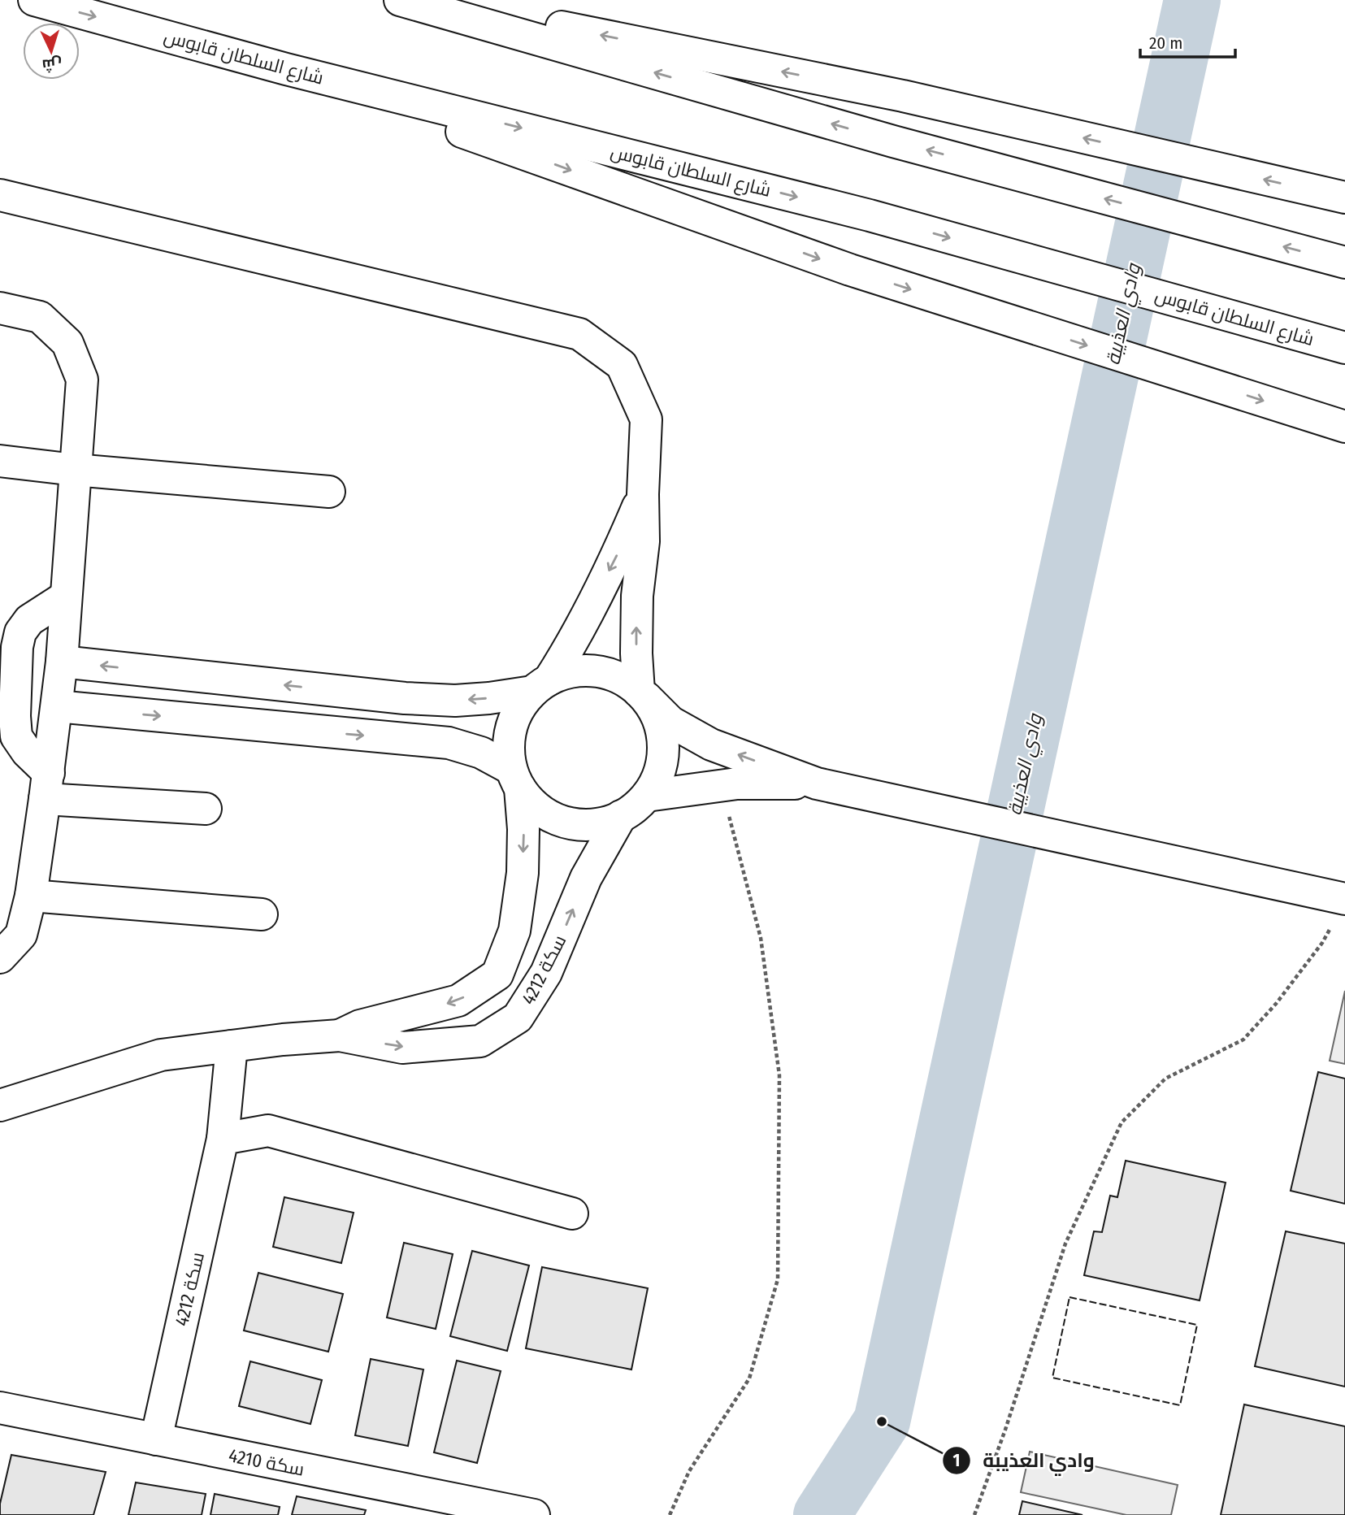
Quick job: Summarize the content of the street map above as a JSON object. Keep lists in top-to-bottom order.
{
  "streets": {
    "main road": ["شارع السلطان قابوس", "سكة 4212", "سكة 4210"]
  },
  "crossings": [
    ["سكة 4212", "سكة 4210"]
  ],
  "water": ["وادي العذيبة"],
  "places": ["وادي العذيبة"],
  "scale_bar": "20 m",
  "north": "bottom"
}
